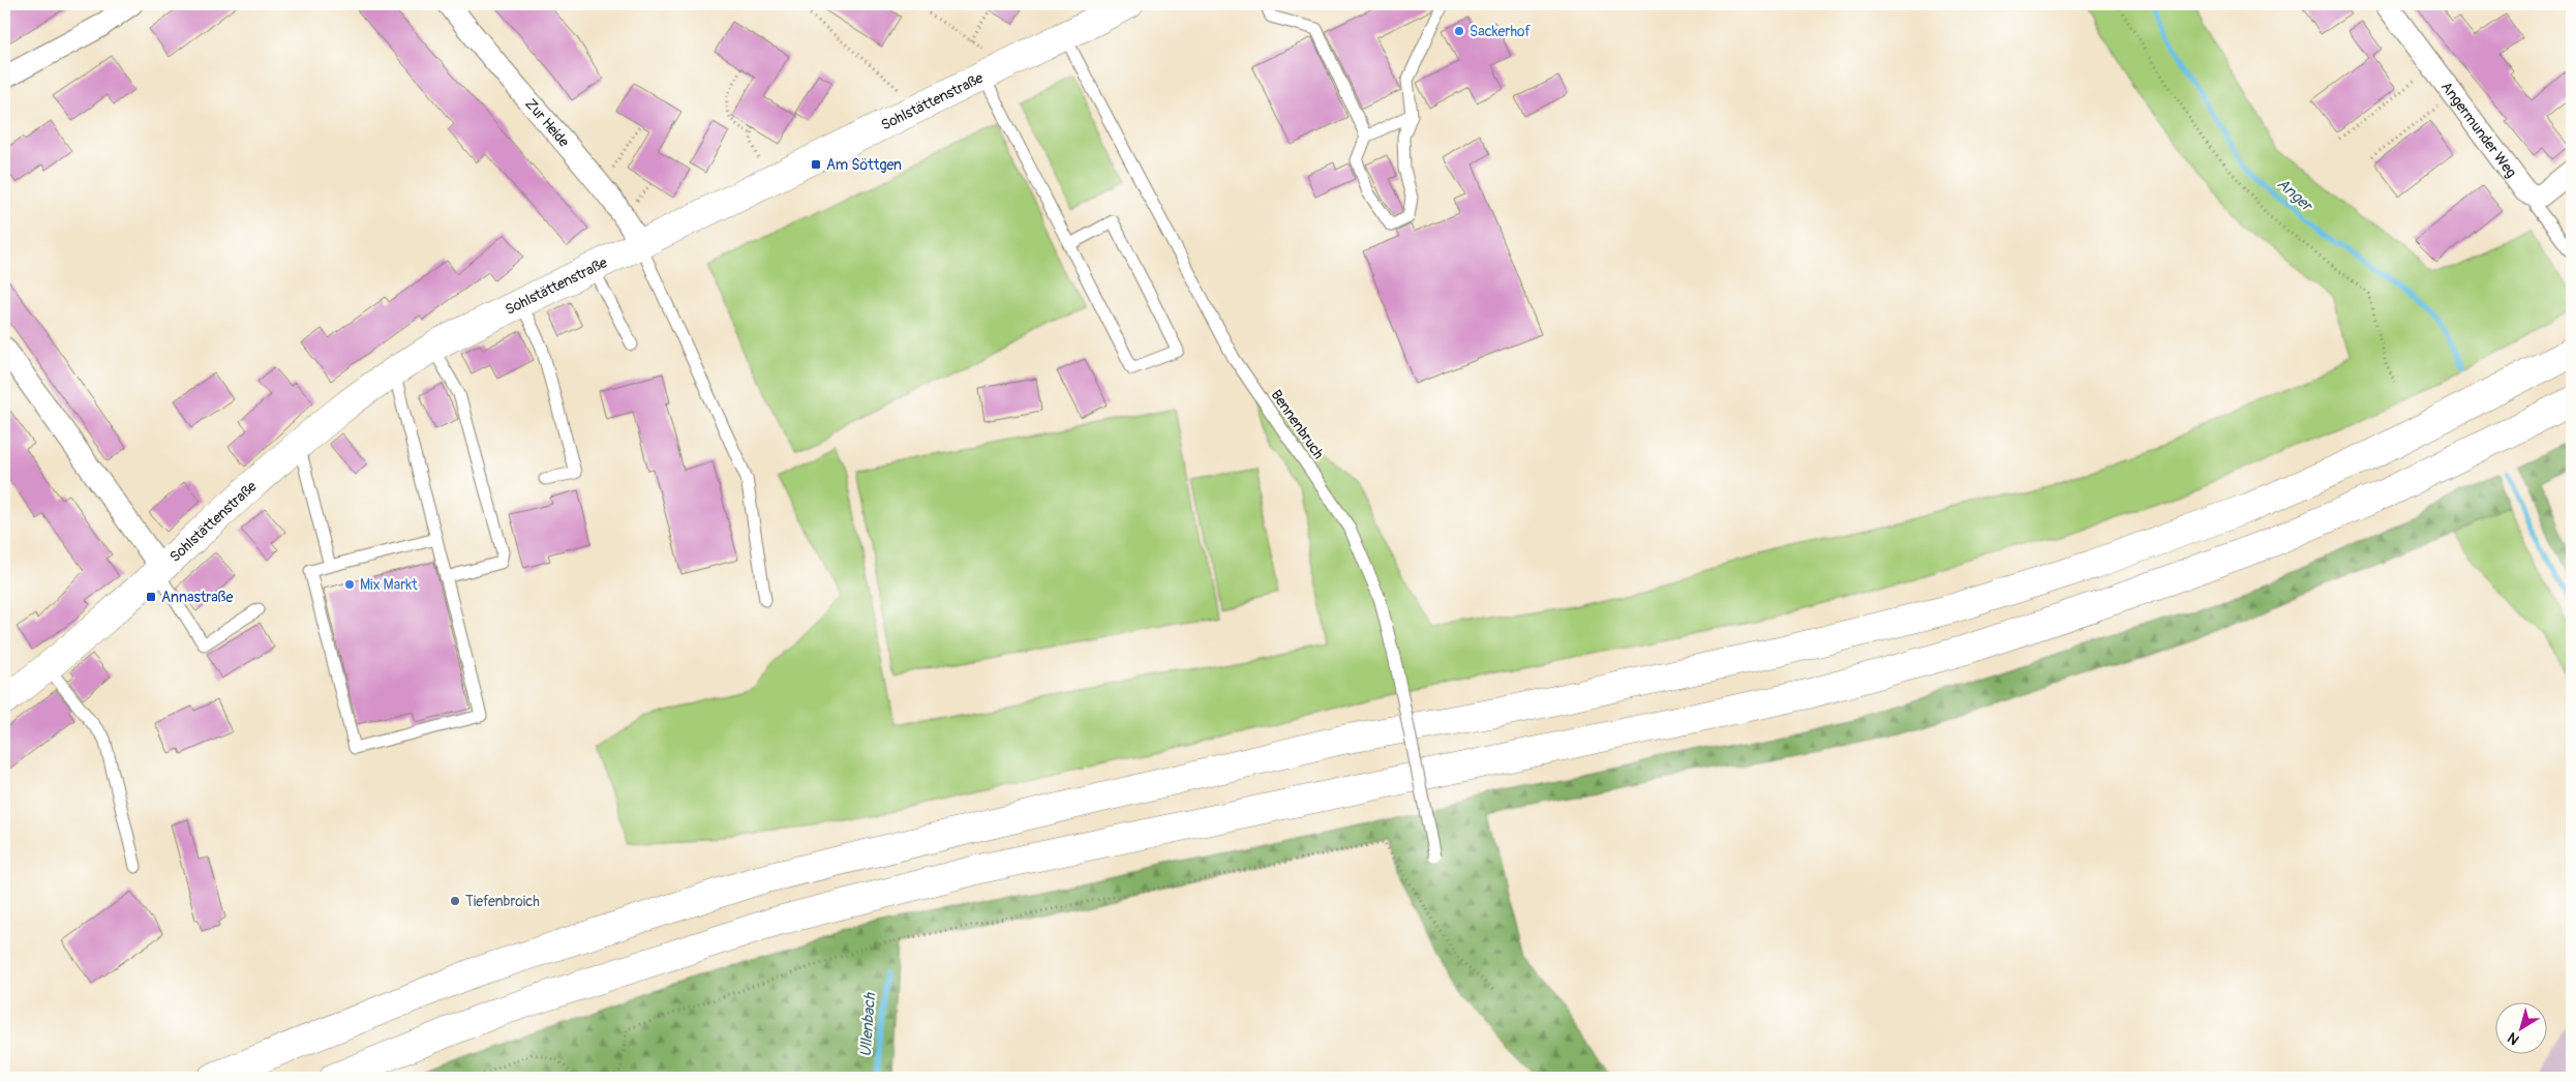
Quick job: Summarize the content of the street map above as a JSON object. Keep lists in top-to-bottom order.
{
  "streets": {
    "main road": ["Sohlstättenstraße"],
    "street": ["Zur Heide", "Angermunder Weg"],
    "lane": ["Bennenbruch"]
  },
  "crossings": [
    ["Sohlstättenstraße", "Zur Heide"],
    ["Sohlstättenstraße", "Bennenbruch"]
  ],
  "water": ["Anger", "Ullenbach"],
  "places": {
    "other": ["Sackerhof", "Mix Markt", "Tiefenbroich"],
    "transit": ["Am Söttgen", "Annastraße"]
  },
  "north": "bottom left"
}
